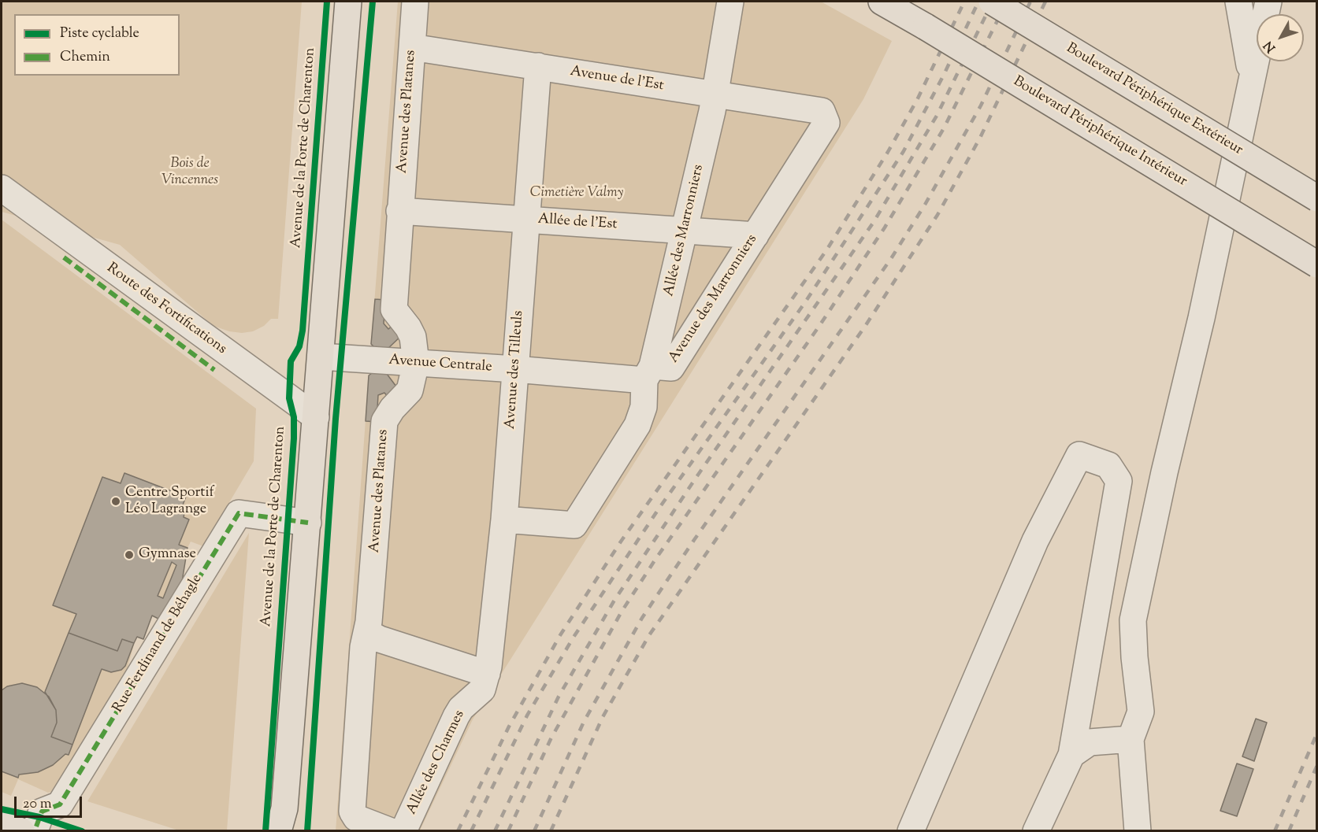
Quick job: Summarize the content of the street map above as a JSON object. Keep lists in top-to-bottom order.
{
  "streets": {
    "main road": ["Boulevard Périphérique Extérieur", "Boulevard Périphérique Intérieur"],
    "street": [
      "Avenue de l'Est",
      "Avenue des Platanes",
      "Allée de l'Est",
      "Allée des Marronniers",
      "Avenue des Marronniers",
      "Route des Fortifications",
      "Avenue Centrale",
      "Avenue des Tilleuls",
      "Rue Ferdinand de Béhagle",
      "Allée des Charmes"
    ],
    "cycle path": ["Avenue de la Porte de Charenton"]
  },
  "crossings": [
    ["Avenue de l'Est", "Avenue des Platanes"],
    ["Avenue de l'Est", "Allée des Marronniers"],
    ["Avenue de l'Est", "Avenue des Marronniers"],
    ["Avenue de l'Est", "Avenue des Tilleuls"],
    ["Avenue des Platanes", "Allée de l'Est"],
    ["Avenue des Platanes", "Avenue Centrale"],
    ["Allée de l'Est", "Allée des Marronniers"],
    ["Allée de l'Est", "Avenue des Marronniers"],
    ["Allée de l'Est", "Avenue des Tilleuls"],
    ["Allée des Marronniers", "Avenue des Marronniers"],
    ["Allée des Marronniers", "Avenue Centrale"],
    ["Avenue des Marronniers", "Avenue Centrale"],
    ["Avenue Centrale", "Avenue des Tilleuls"],
    ["Avenue des Tilleuls", "Allée des Charmes"]
  ],
  "parks": ["Bois de Vincennes", "Cimetière Valmy"],
  "places": ["Centre Sportif Léo Lagrange", "Gymnase"],
  "legend": ["Piste cyclable", "Chemin"],
  "scale_bar": "20 m",
  "north": "bottom left"
}
